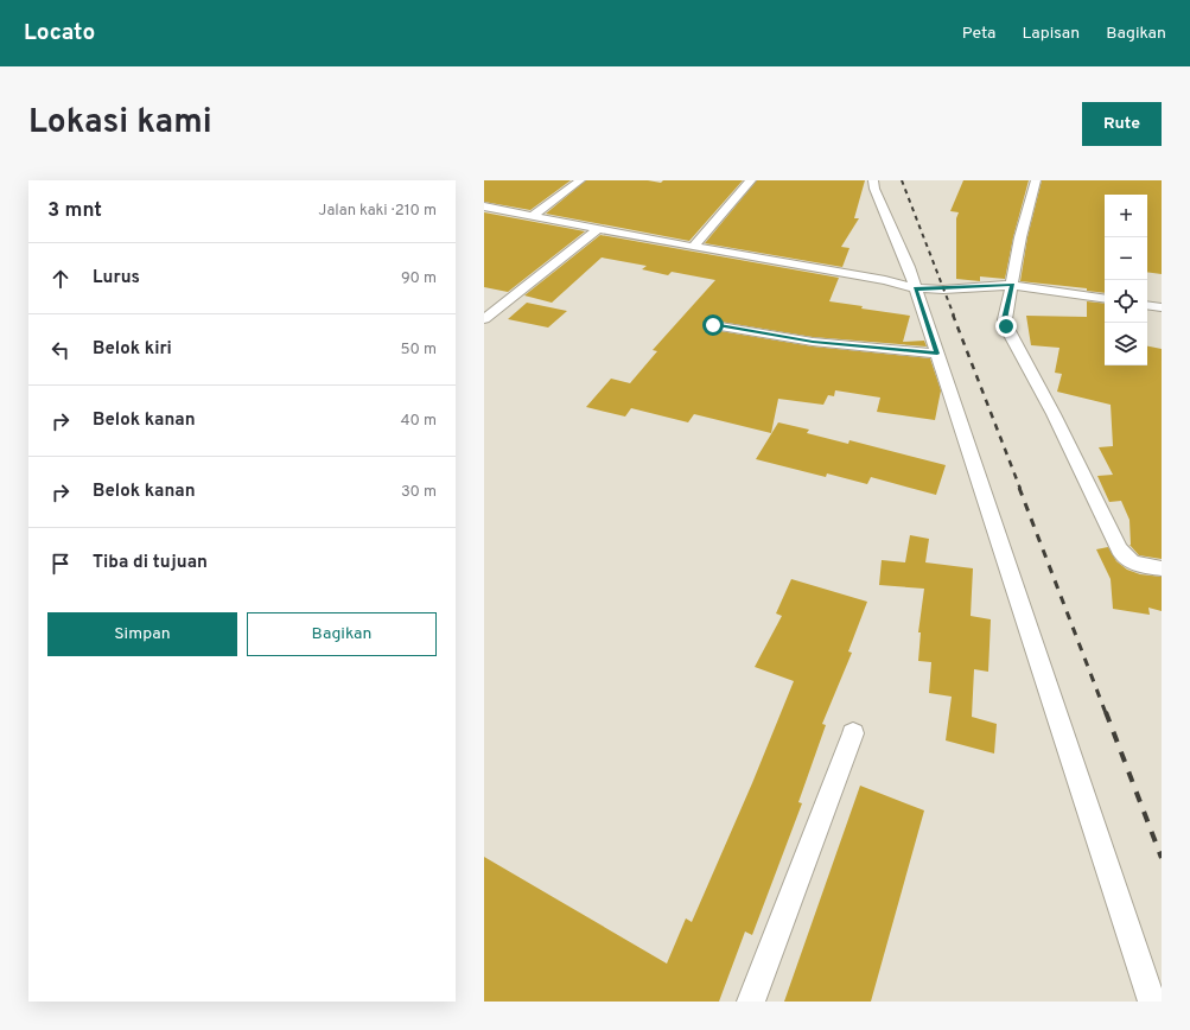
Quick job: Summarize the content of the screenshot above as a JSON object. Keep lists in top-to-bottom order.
{
  "page": {
    "header": "Locato",
    "nav": ["Peta", "Lapisan", "Bagikan"],
    "title": "Lokasi kami",
    "buttons": [
      "Rute",
      ["Simpan", "Bagikan"]
    ],
    "heading": ["3 mnt", "Jalan kaki · 210 m"],
    "map_buttons": ["+", "−"],
    "list": [
      ["Lurus", "90 m"],
      ["Belok kiri", "50 m"],
      ["Belok kanan", "40 m"],
      ["Belok kanan", "30 m"],
      "Tiba di tujuan"
    ]
  }
}
